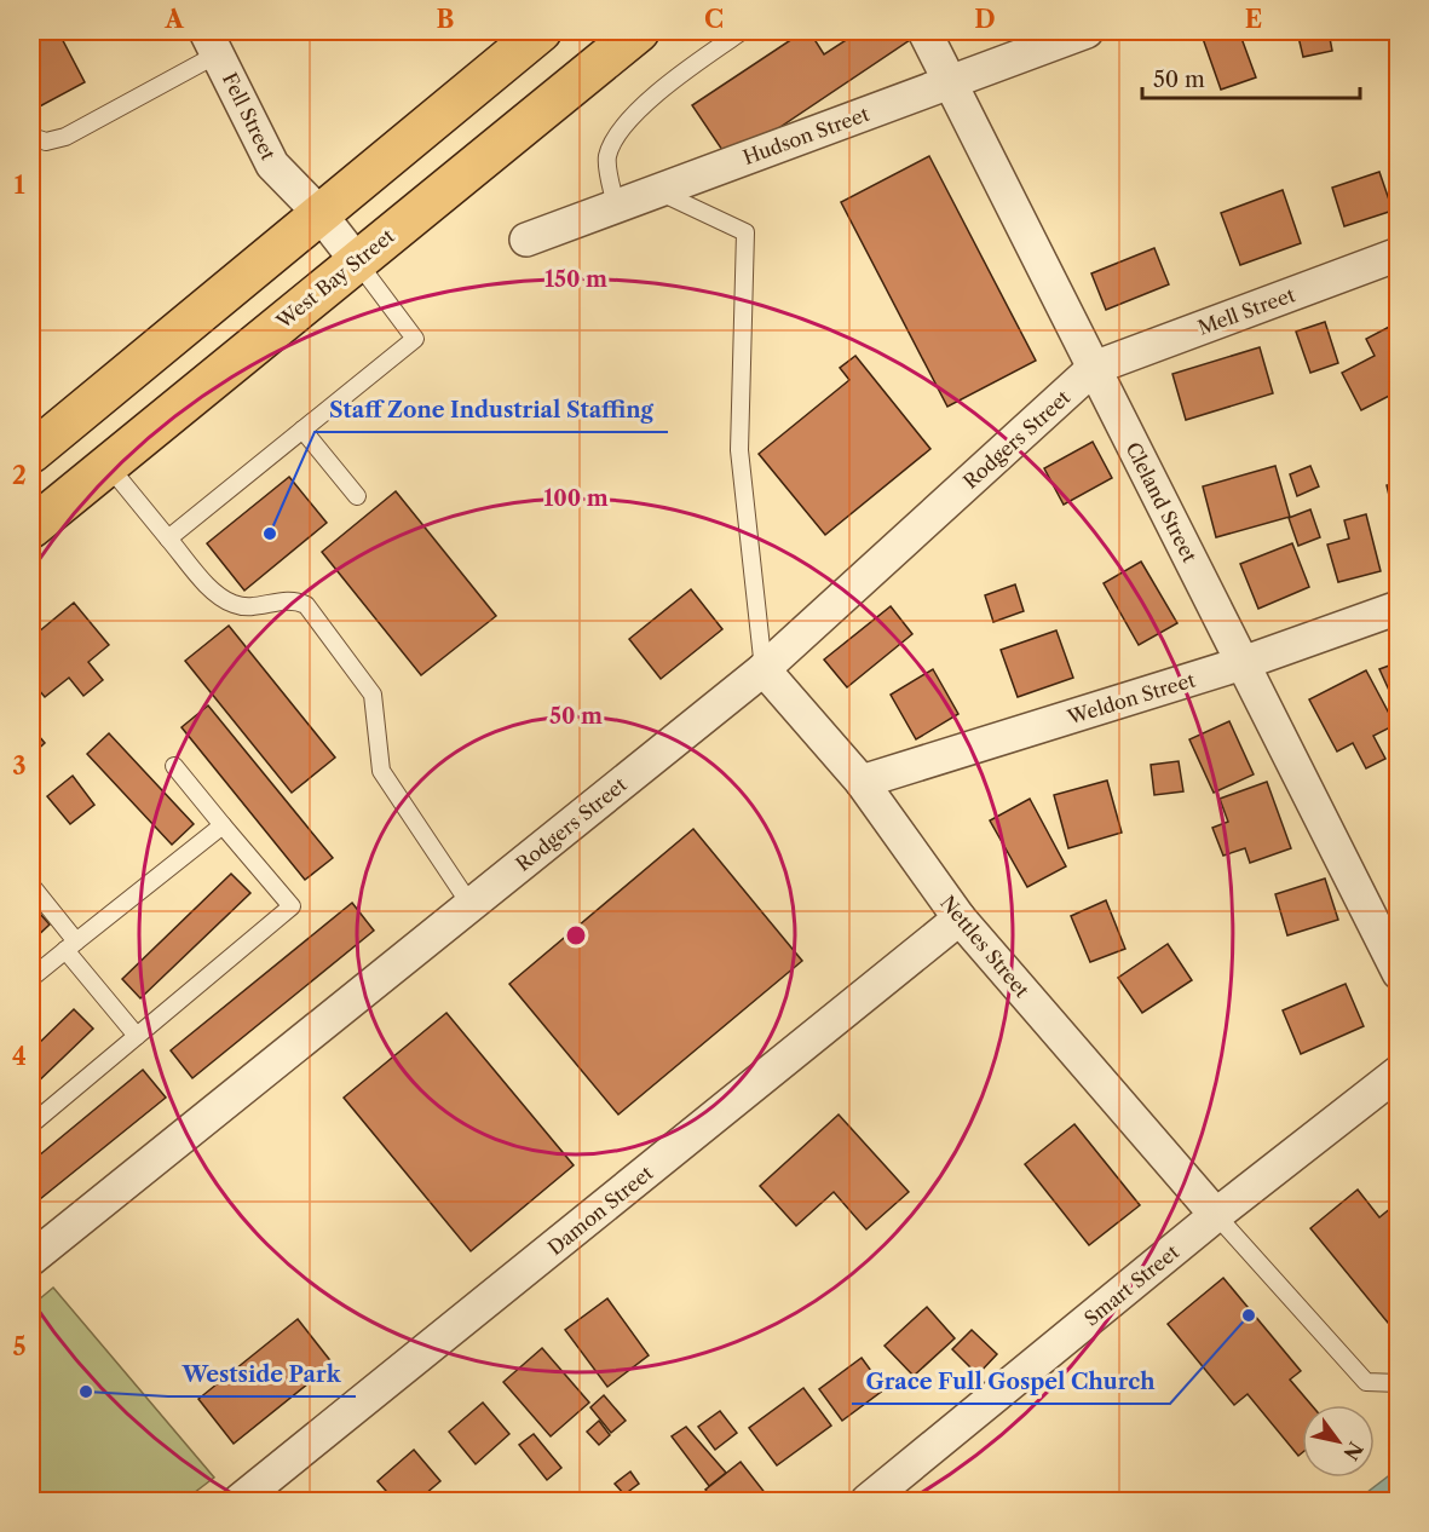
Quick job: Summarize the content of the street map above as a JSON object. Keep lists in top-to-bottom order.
{
  "streets": {
    "main road": ["West Bay Street"],
    "street": [
      "Fell Street",
      "Hudson Street",
      "Mell Street",
      "Rodgers Street",
      "Cleland Street",
      "Weldon Street",
      "Nettles Street",
      "Damon Street",
      "Smart Street"
    ]
  },
  "crossings": [
    ["Fell Street", "West Bay Street"],
    ["Hudson Street", "Cleland Street"],
    ["Mell Street", "Rodgers Street"],
    ["Mell Street", "Cleland Street"],
    ["Rodgers Street", "Cleland Street"],
    ["Rodgers Street", "Nettles Street"],
    ["Cleland Street", "Weldon Street"],
    ["Weldon Street", "Nettles Street"],
    ["Nettles Street", "Damon Street"],
    ["Nettles Street", "Smart Street"]
  ],
  "places": ["Staff Zone Industrial Staffing", "Grace Full Gospel Church", "Westside Park"],
  "scale_bar": "50 m",
  "north": "bottom right",
  "grid": {
    "columns": [
      "A",
      "B",
      "C",
      "D",
      "E"
    ],
    "rows": [
      "1",
      "2",
      "3",
      "4",
      "5"
    ]
  },
  "rings": ["150 m", "100 m", "50 m"]
}
